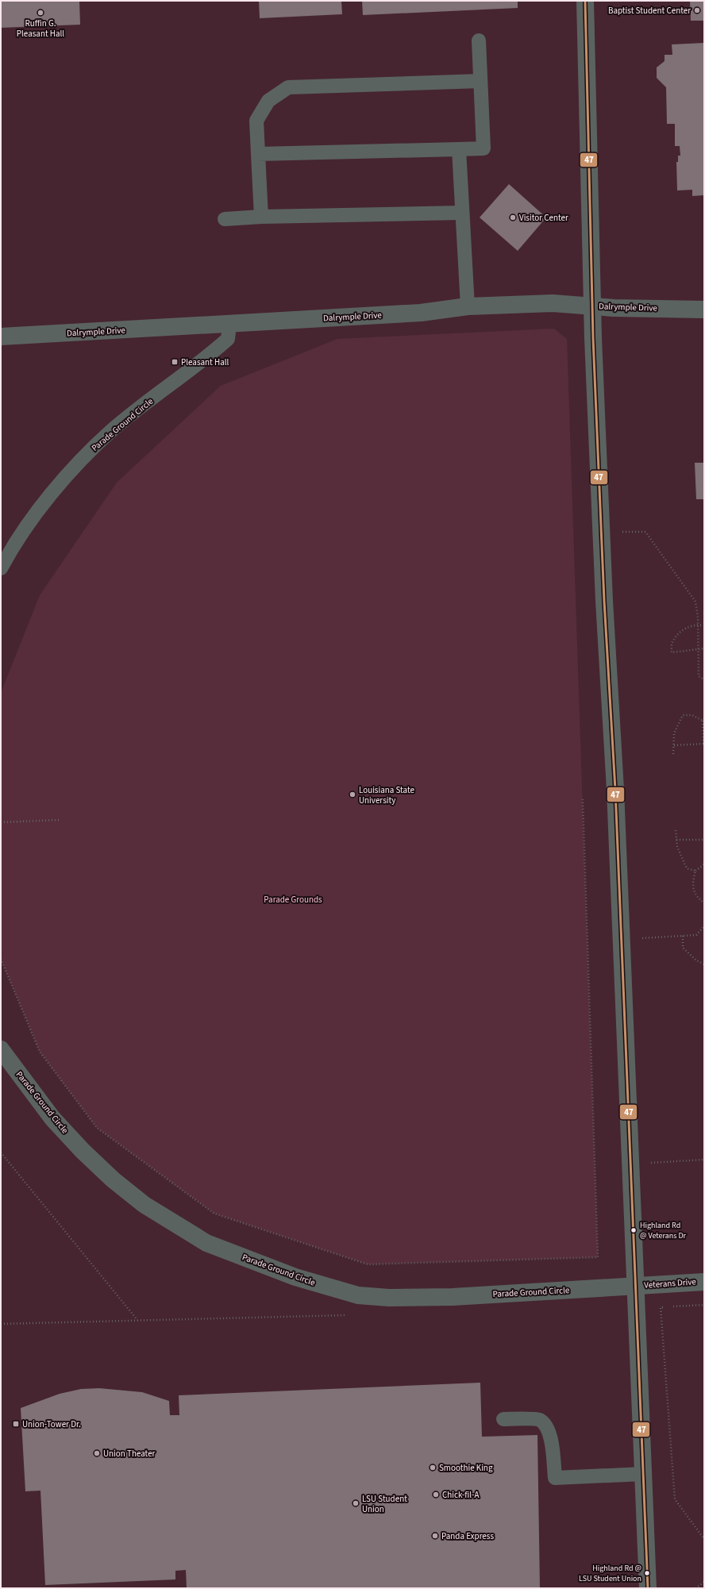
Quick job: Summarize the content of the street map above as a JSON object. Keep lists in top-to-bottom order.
{
  "streets": {
    "street": ["Dalrymple Drive", "Parade Ground Circle", "Veterans Drive"]
  },
  "crossings": [
    ["Dalrymple Drive", "Parade Ground Circle"],
    ["Parade Ground Circle", "Veterans Drive"]
  ],
  "parks": ["Parade Grounds"],
  "places": {
    "other": [
      "Baptist Student Center",
      "Ruffin G. Pleasant Hall",
      "Visitor Center",
      "Louisiana State University",
      "Highland Rd @ Veterans Dr",
      "Union Theater",
      "Smoothie King",
      "Chick-fil-A",
      "LSU Student Union",
      "Panda Express",
      "Highland Rd @ LSU Student Union"
    ],
    "transit": ["Pleasant Hall", "Union-Tower Dr."]
  },
  "lines": ["transit line 47"]
}
